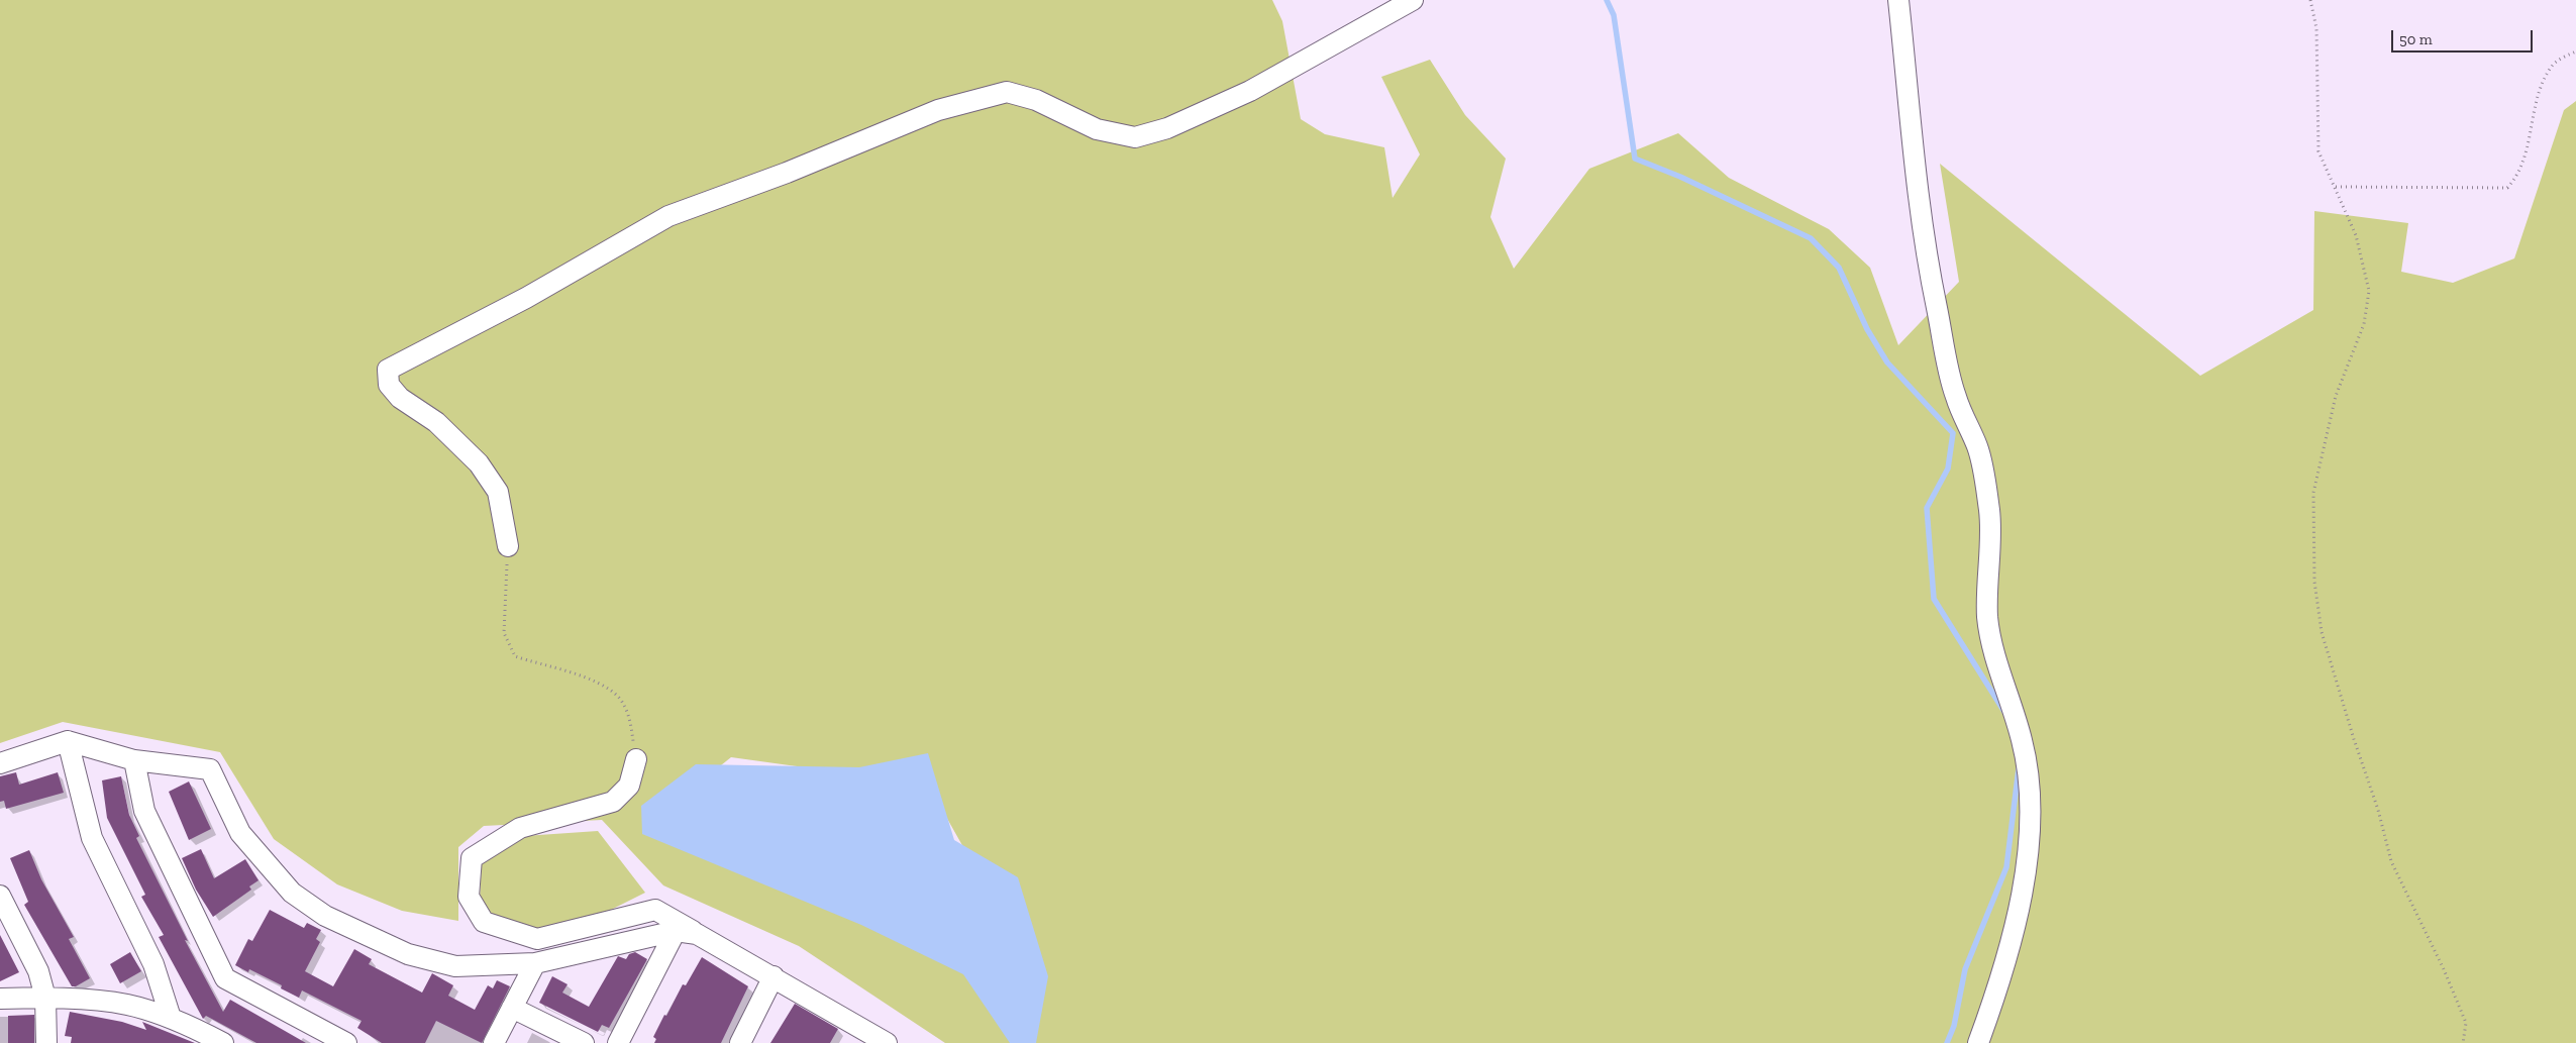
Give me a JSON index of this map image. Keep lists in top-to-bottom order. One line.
{"scale_bar":"50 m"}
